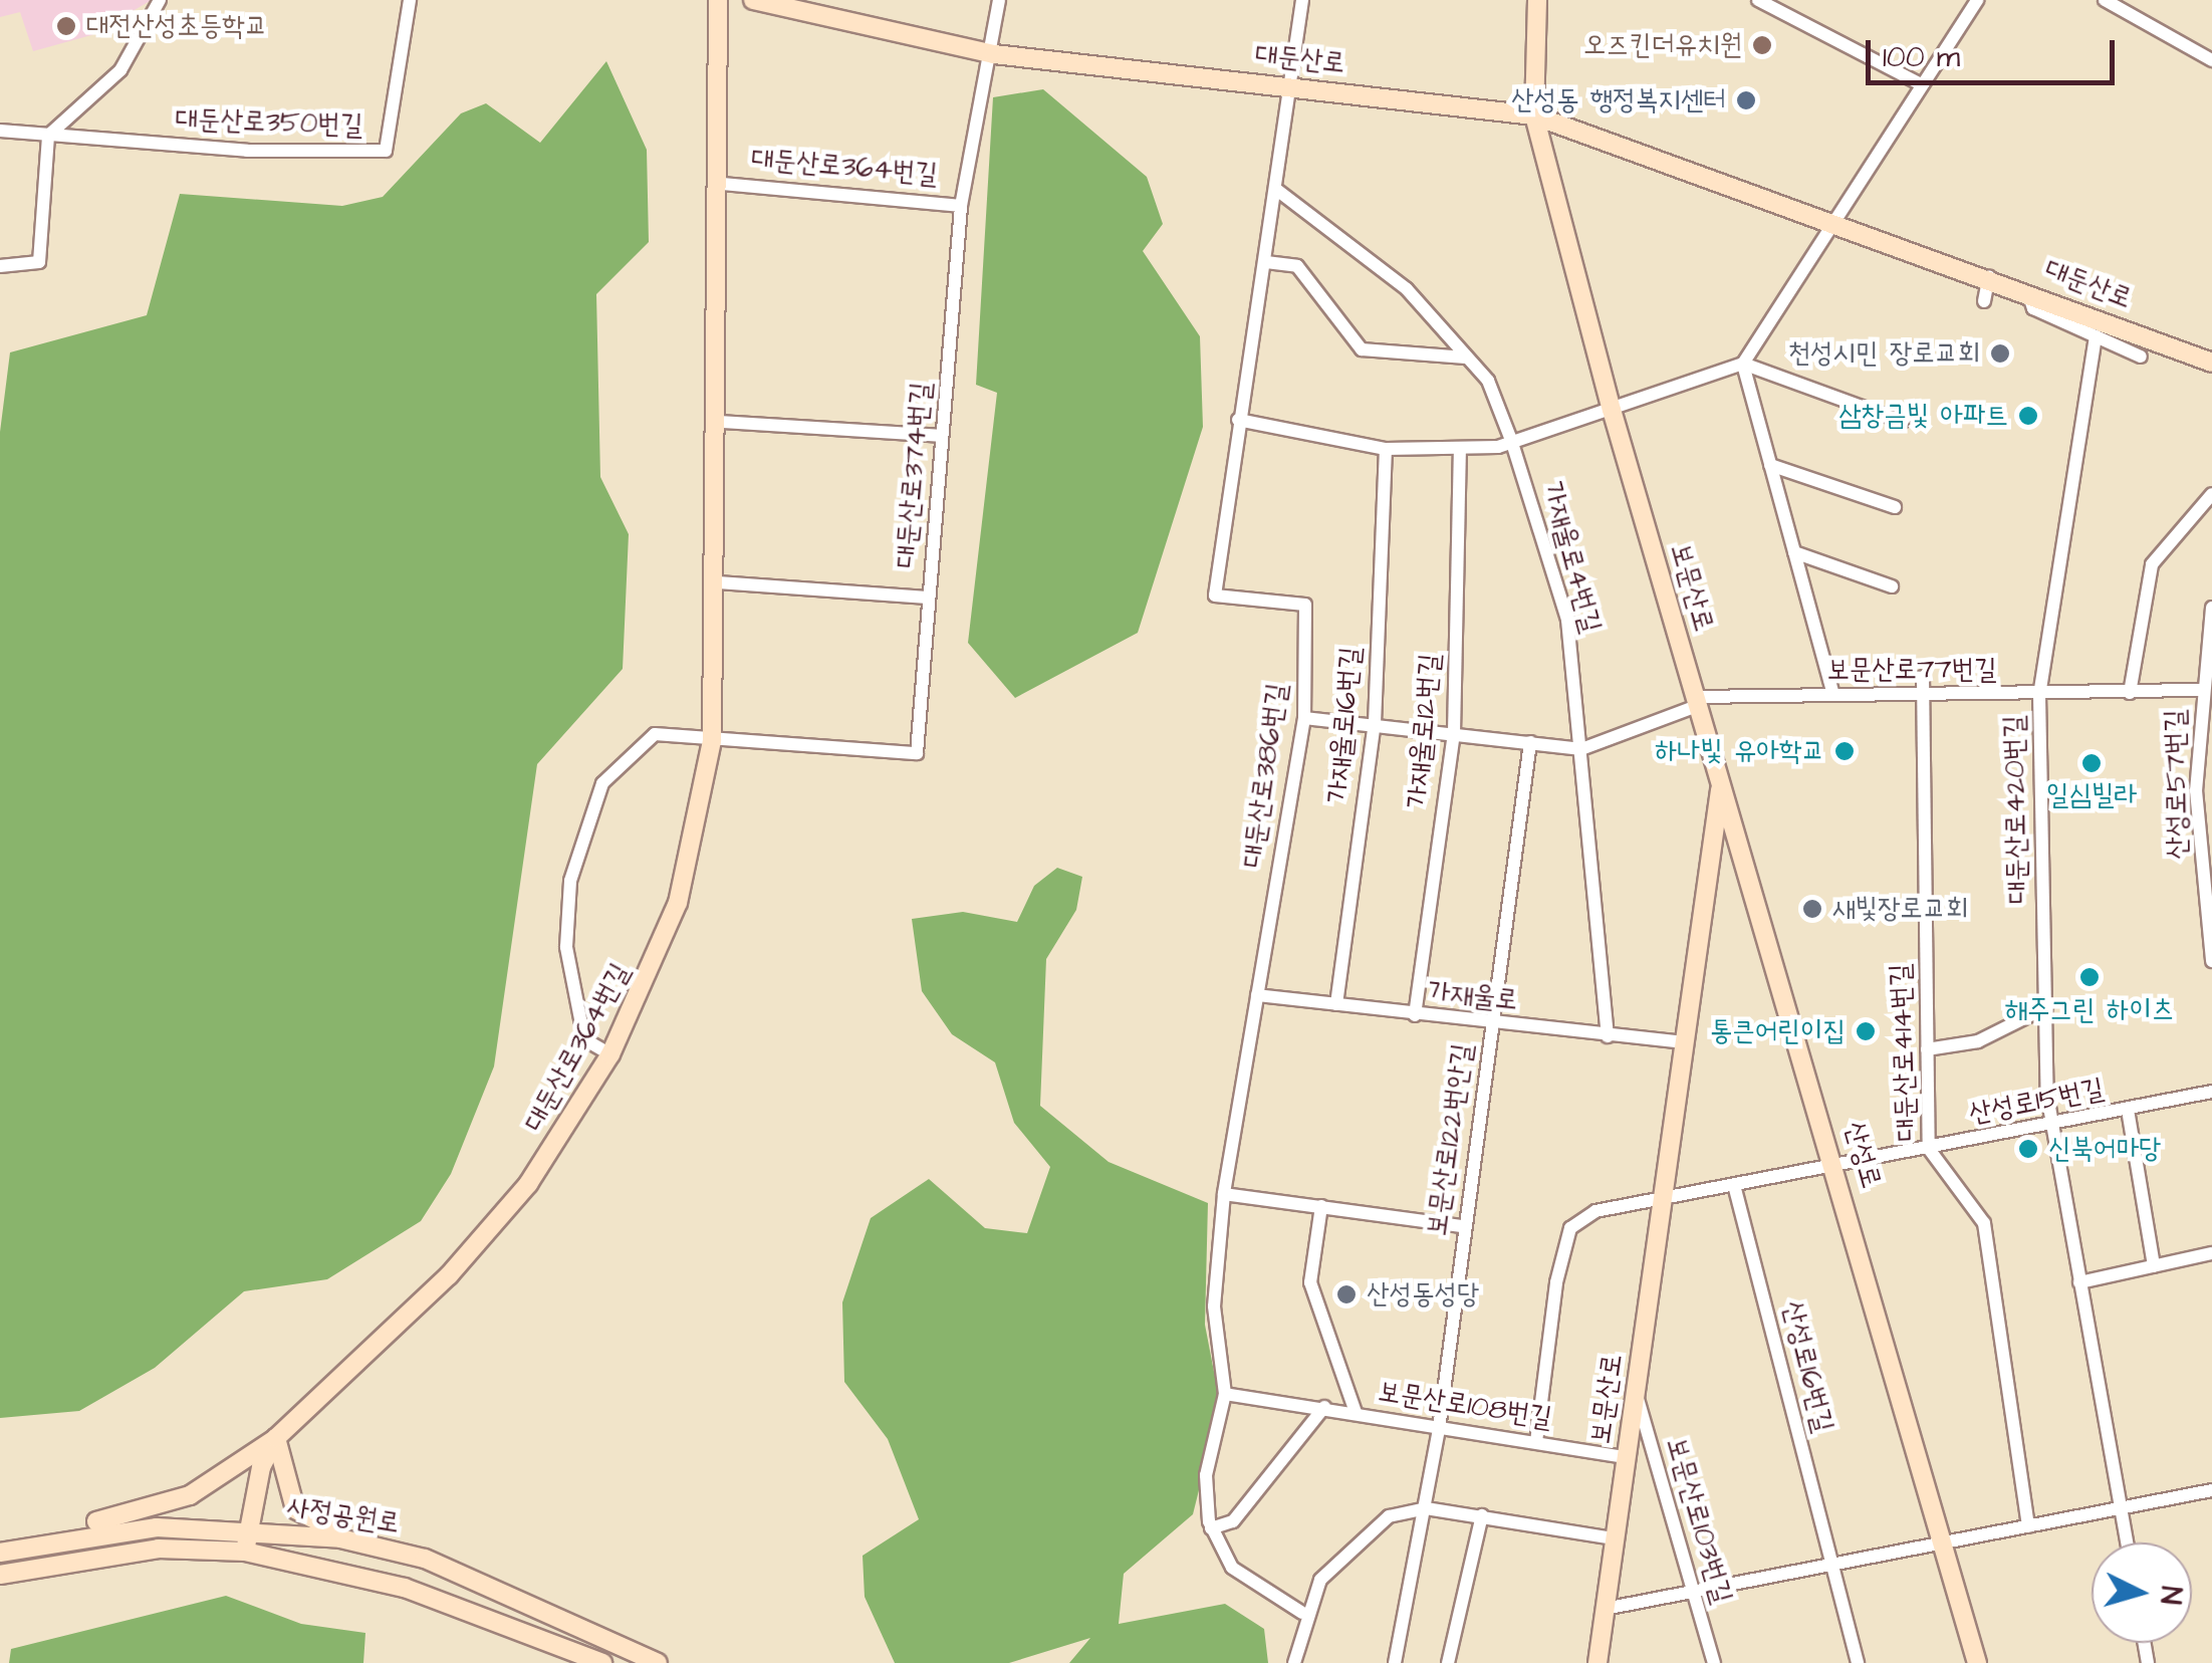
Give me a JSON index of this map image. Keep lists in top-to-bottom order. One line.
{"streets":{"main road":["대둔산로","대둔산로364번길","보문산로","산성로","사정공원로"],"street":["대둔산로350번길","대둔산로374번길","가재울로4번길","보문산로77번길","가재울로16번길","가재울로12번길","대둔산로386번길","산성로57번길","대둔산로420번길","가재울로","대둔산로414번길","산성로15번길","보문산로122번안길","산성로16번길","보문산로108번길","보문산로103번길"]},"crossings":[["대둔산로","대둔산로374번길"],["대둔산로","보문산로"],["대둔산로","대둔산로386번길"],["대둔산로364번길","대둔산로374번길"],["대둔산로364번길","사정공원로"],["가재울로4번길","대둔산로386번길"],["가재울로4번길","가재울로"],["보문산로","보문산로77번길"],["보문산로","가재울로"],["보문산로","산성로"],["보문산로","보문산로108번길"],["보문산로","보문산로103번길"],["보문산로77번길","산성로57번길"],["보문산로77번길","대둔산로420번길"],["보문산로77번길","대둔산로414번길"],["가재울로16번길","가재울로"],["가재울로12번길","가재울로"],["대둔산로386번길","가재울로"],["대둔산로386번길","보문산로108번길"],["대둔산로420번길","산성로15번길"],["가재울로","보문산로122번안길"],["대둔산로414번길","산성로15번길"],["산성로15번길","산성로"],["보문산로122번안길","보문산로108번길"]],"places":["대전산성초등학교","오즈킨더유치원","산성동 행정복지센터","천성시민 장로교회","삼창금빛 아파트","하나빛 유아학교","일심빌라","새빛장로교회","해주그린 하이츠","통큰어린이집","신북어마당","산성동성당"],"scale_bar":"100 m","north":"right"}
